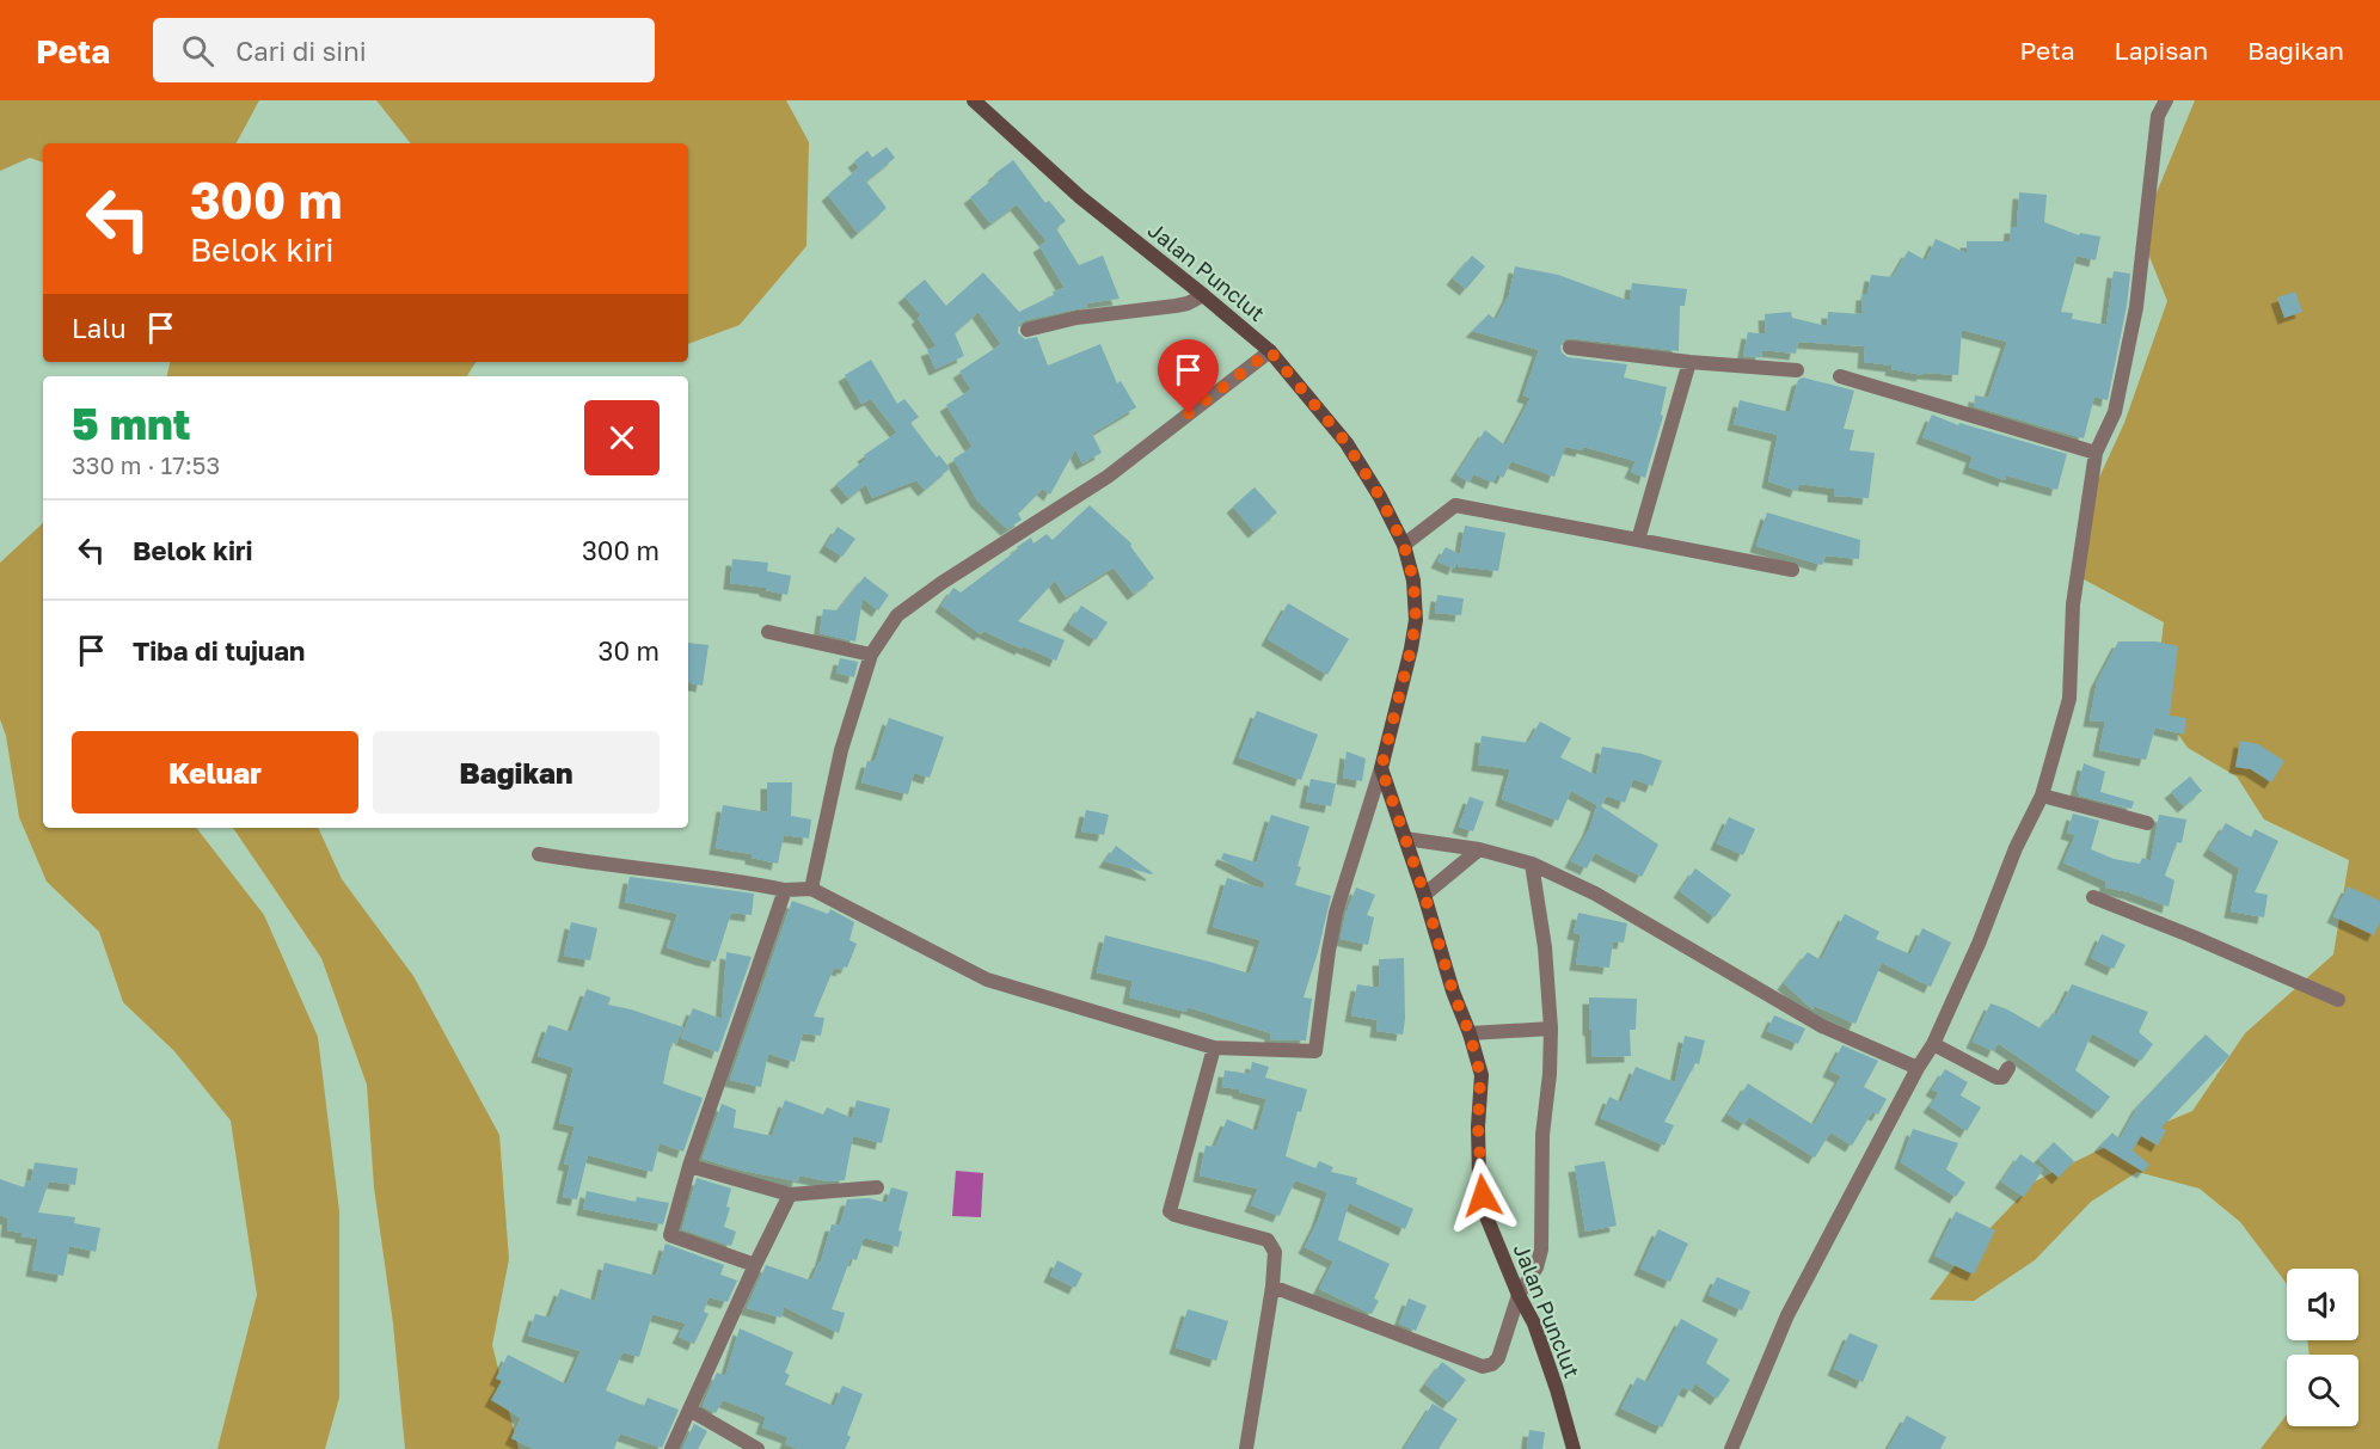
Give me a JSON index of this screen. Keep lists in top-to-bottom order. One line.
{"streets":{"main road":["Jalan Punclut"]},"page":{"header":"Peta","search":"Cari di sini","nav":["Peta","Lapisan","Bagikan"],"turn":["300 m","Belok kiri"],"then":"Lalu","heading":["5 mnt","330 m · 17:53"],"list":[{"name":"Belok kiri","value":"300 m"},{"name":"Tiba di tujuan","value":"30 m"}],"buttons":["Keluar","Bagikan"]}}
